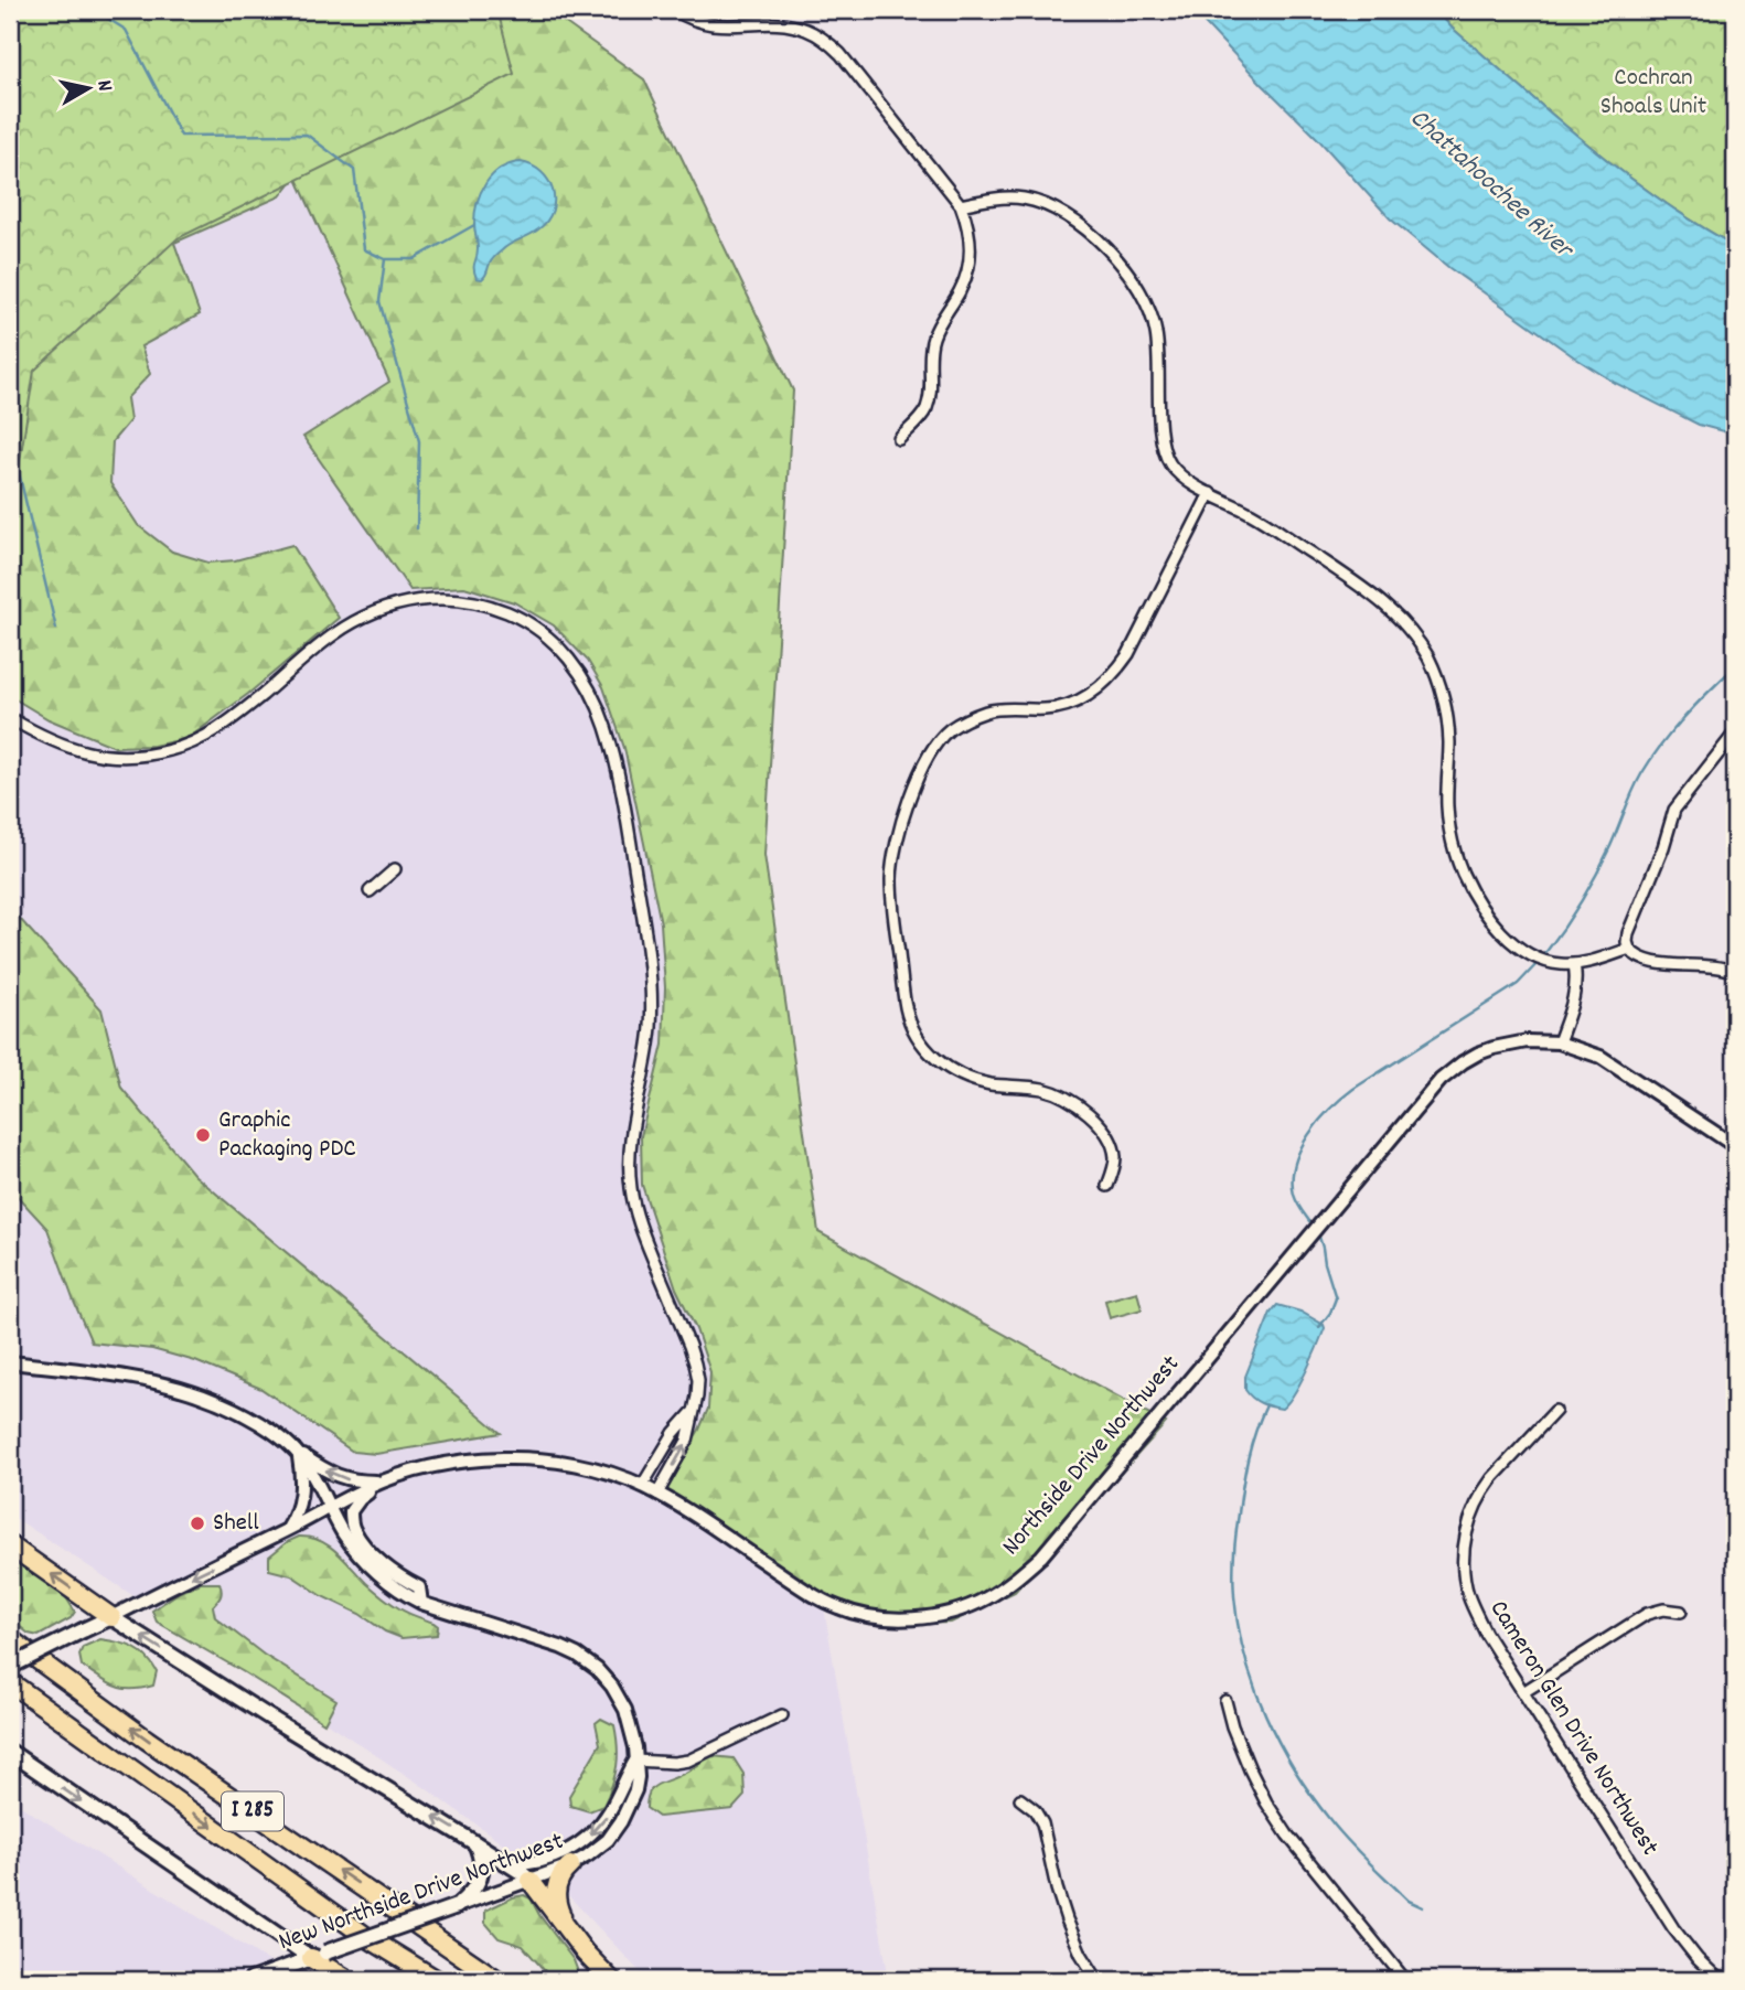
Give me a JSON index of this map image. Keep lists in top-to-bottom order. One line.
{"streets":{"highway":["I 285"],"main road":["Northside Drive Northwest","New Northside Drive Northwest"],"street":["Cameron Glen Drive Northwest"]},"crossings":[["Northside Drive Northwest","New Northside Drive Northwest"]],"water":["Chattahoochee River"],"parks":["Cochran Shoals Unit"],"places":["Graphic Packaging PDC","Shell"],"north":"right"}
